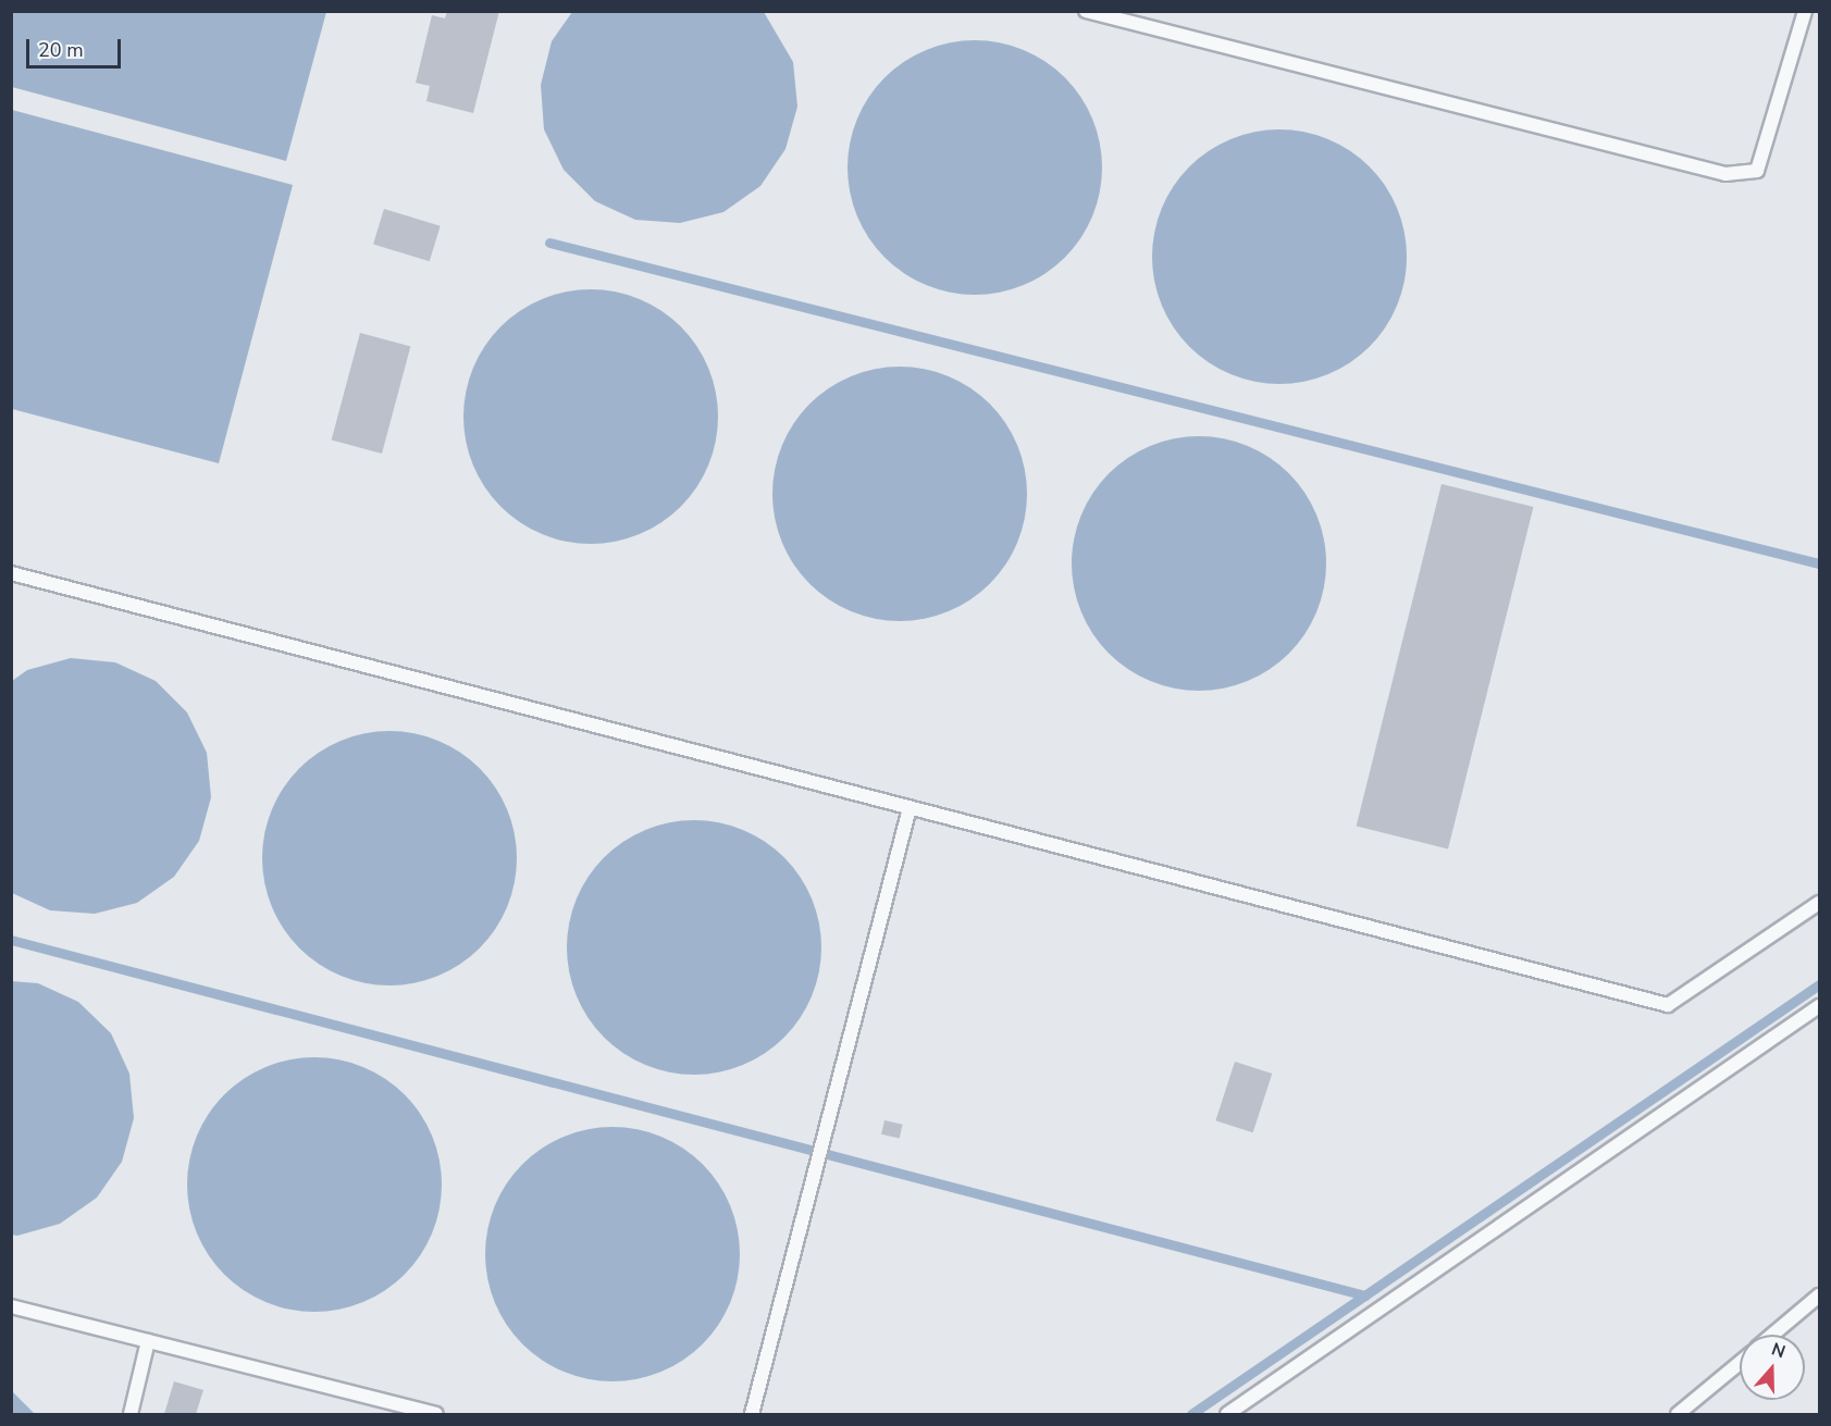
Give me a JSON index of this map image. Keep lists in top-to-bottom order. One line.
{"scale_bar":"20 m","north":"top"}
